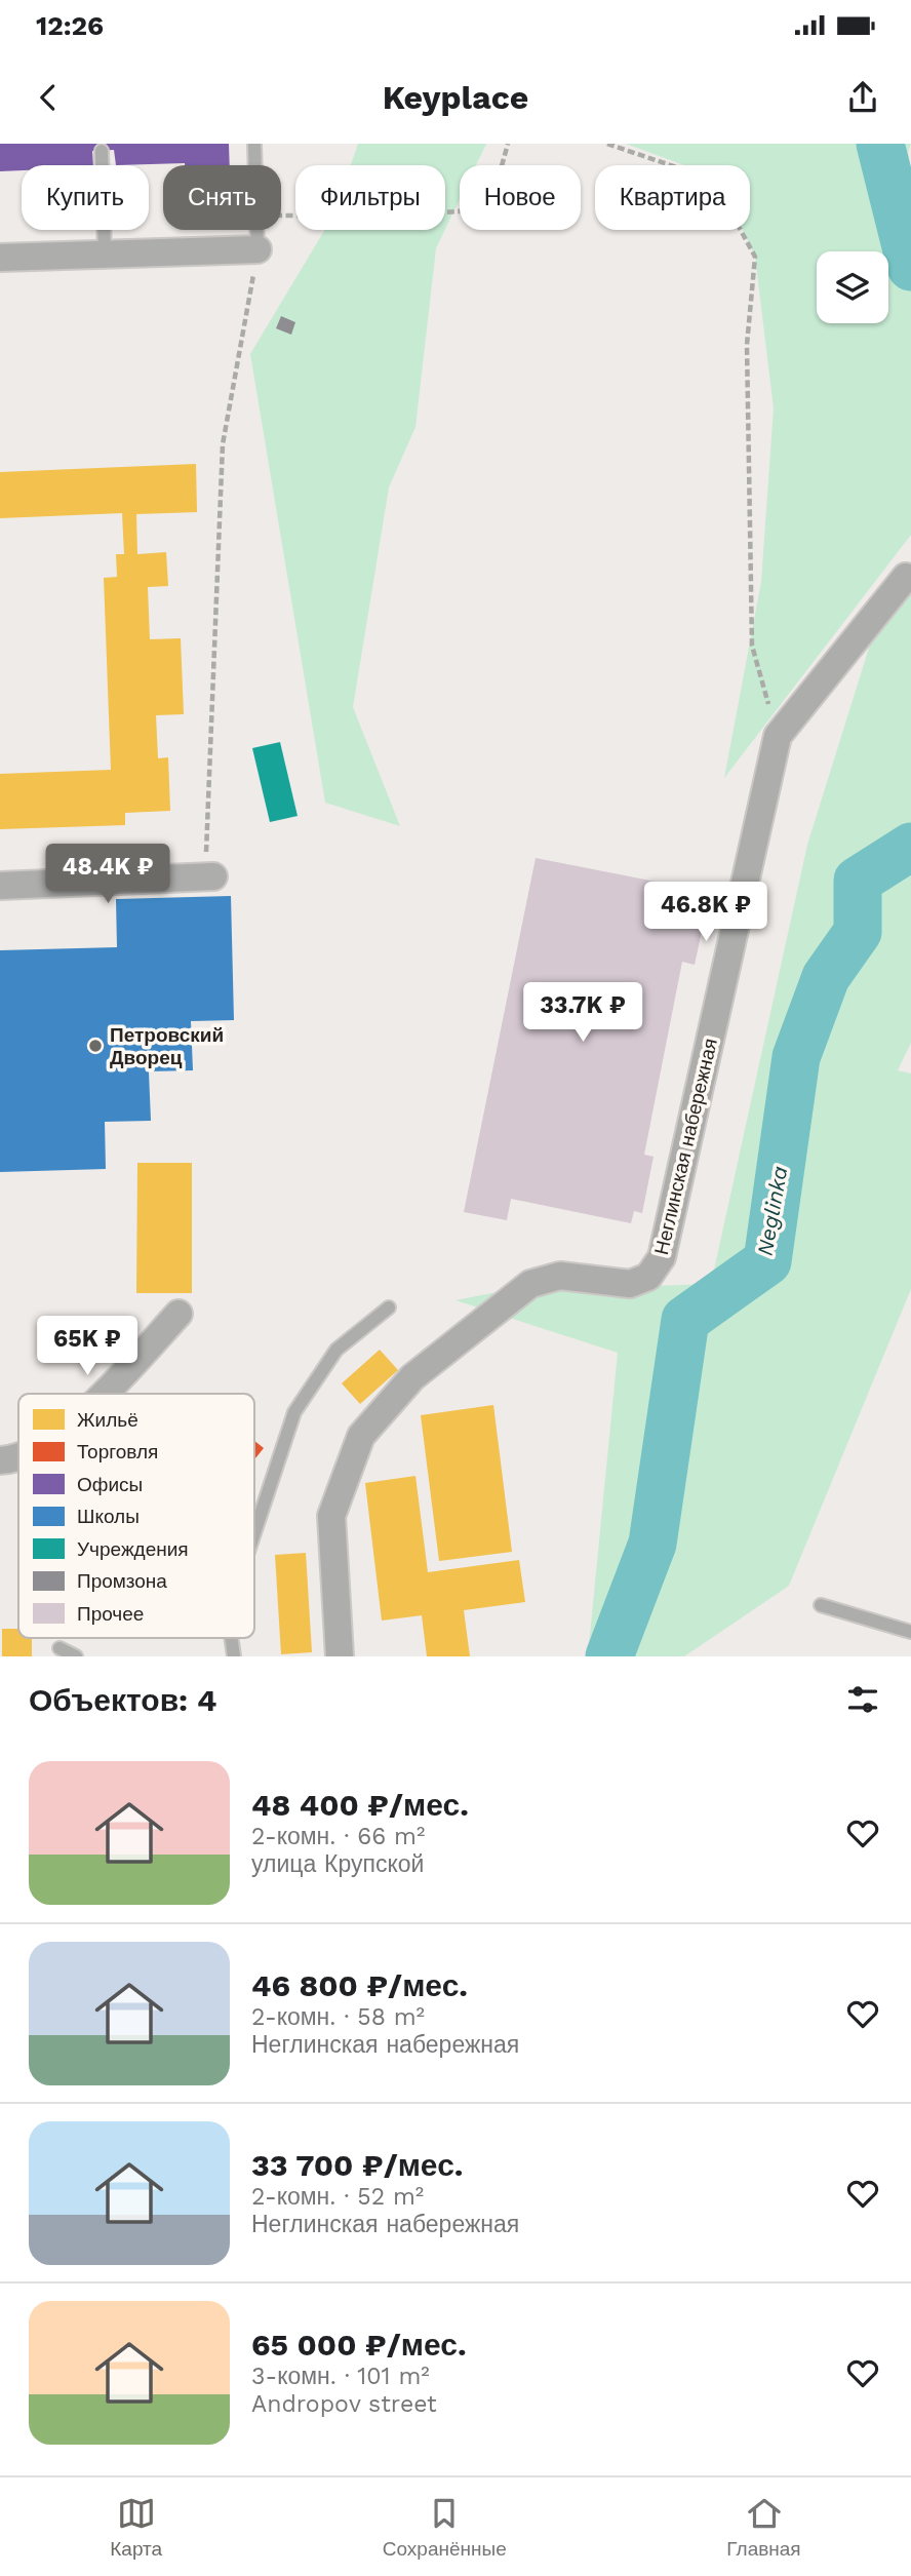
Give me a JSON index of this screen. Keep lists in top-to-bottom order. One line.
{"streets":{"street":["Неглинская набережная"]},"water":["Neglinka"],"places":["Петровский Дворец"],"legend":["Жильё","Торговля","Офисы","Школы","Учреждения","Промзона","Прочее"],"page":{"status":"12:26","header":"Keyplace","chip":["Купить","Снять","Фильтры","Новое","Квартира"],"price":["48.4K ₽","46.8K ₽","33.7K ₽","65K ₽"],"heading":"Объектов: 4","list":[{"name":"48 400 ₽/мес.","note":"2-комн. · 66 m² · улица Крупской"},{"name":"46 800 ₽/мес.","note":"2-комн. · 58 m² · Неглинская набережная"},{"name":"33 700 ₽/мес.","note":"2-комн. · 52 m² · Неглинская набережная"},{"name":"65 000 ₽/мес.","note":"3-комн. · 101 m² · Andropov street"}],"tabs":["Карта","Сохранённые","Главная"]}}
